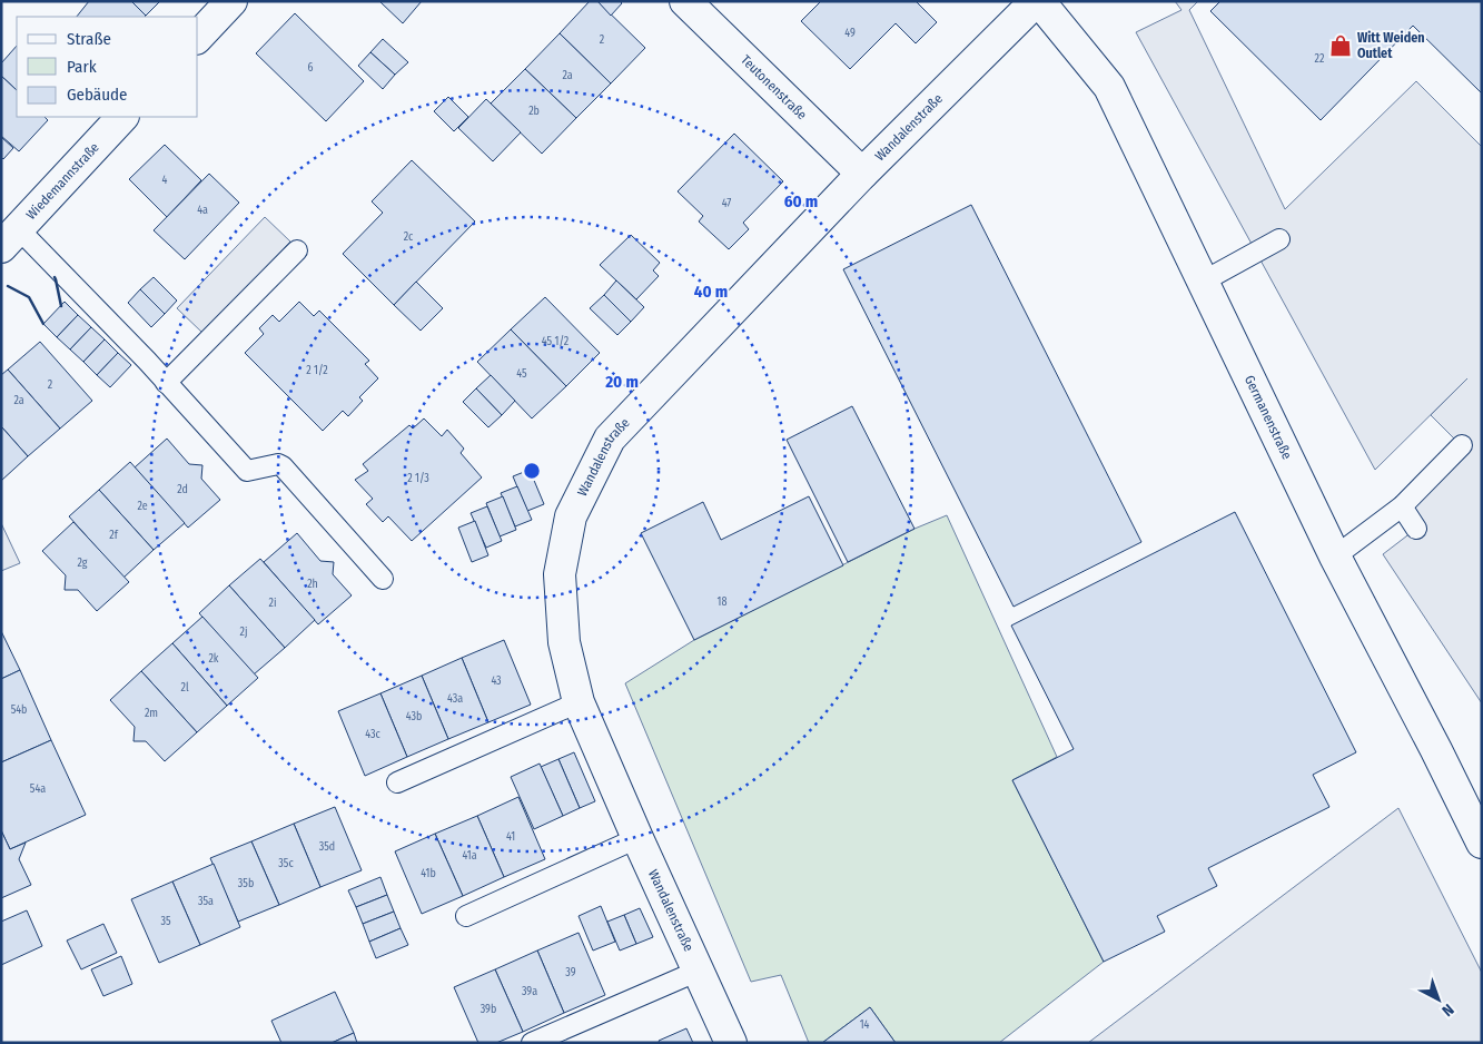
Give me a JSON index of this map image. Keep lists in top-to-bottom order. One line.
{"streets":{"street":["Teutonenstraße","Wandalenstraße","Wiedemannstraße","Germanenstraße"]},"crossings":[["Teutonenstraße","Wandalenstraße"],["Wandalenstraße","Germanenstraße"]],"places":{"shop":["Witt Weiden Outlet"]},"house_numbers":["49","2","22","6","2a","2b","4","47","4a","2c","45 1/2","2 1/2","45","2","2a","2 1/3","2d","2e","2f","2g","2h","18","2i","2j","2k","43","2l","43a","54b","2m","43b","43c","54a","41","35d","41a","35c","41b","35b","35a","35","39","39a","39b","14"],"legend":["Straße","Park","Gebäude"],"north":"bottom right","rings":["60 m","40 m","20 m"]}
